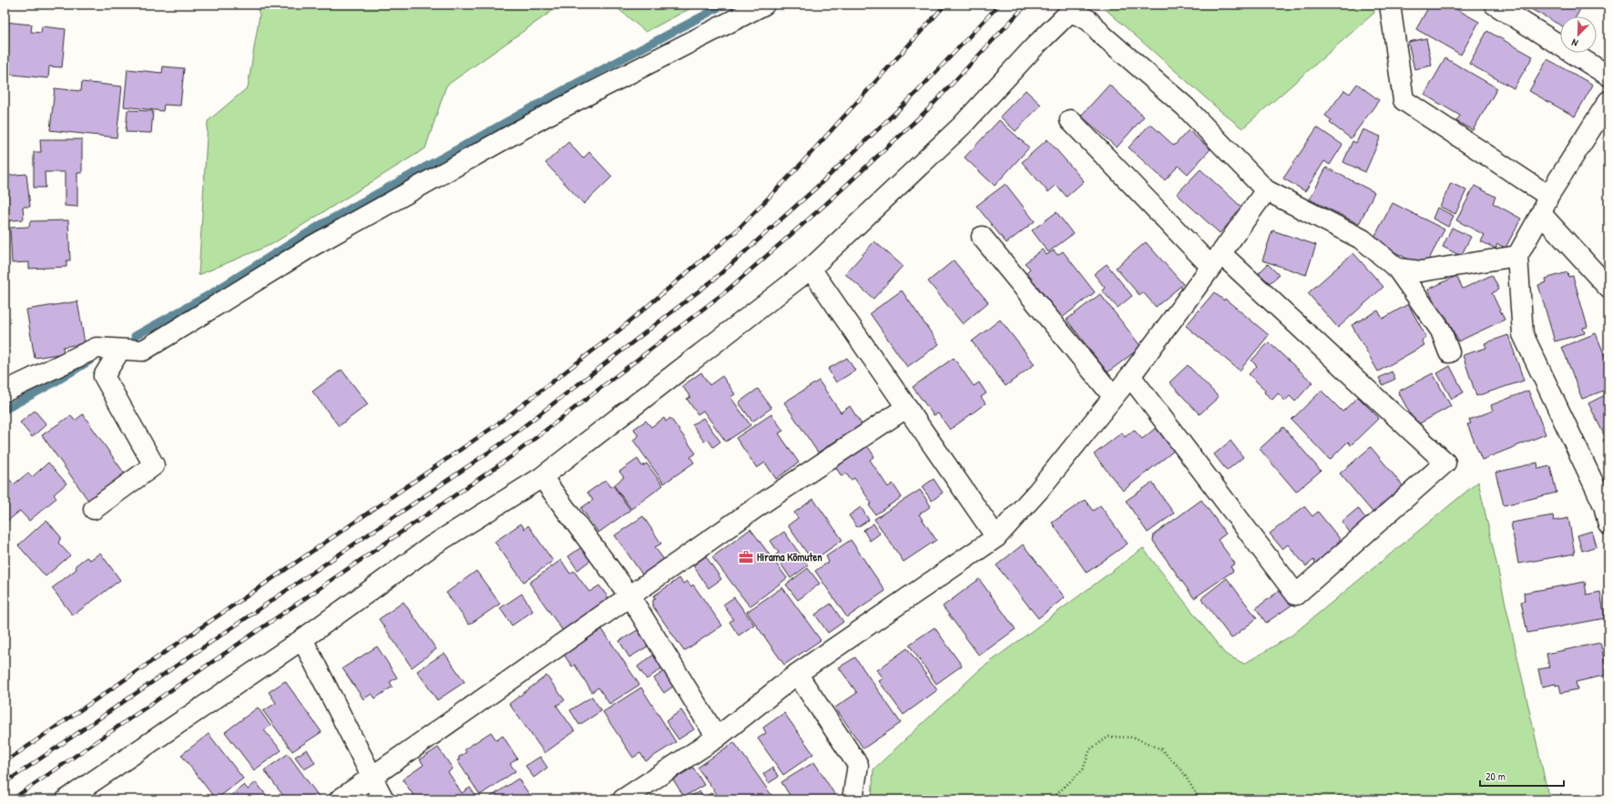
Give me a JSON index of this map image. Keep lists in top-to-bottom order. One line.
{"places":{"office":["Hirama Kōmuten"]},"scale_bar":"20 m","north":"bottom left"}
